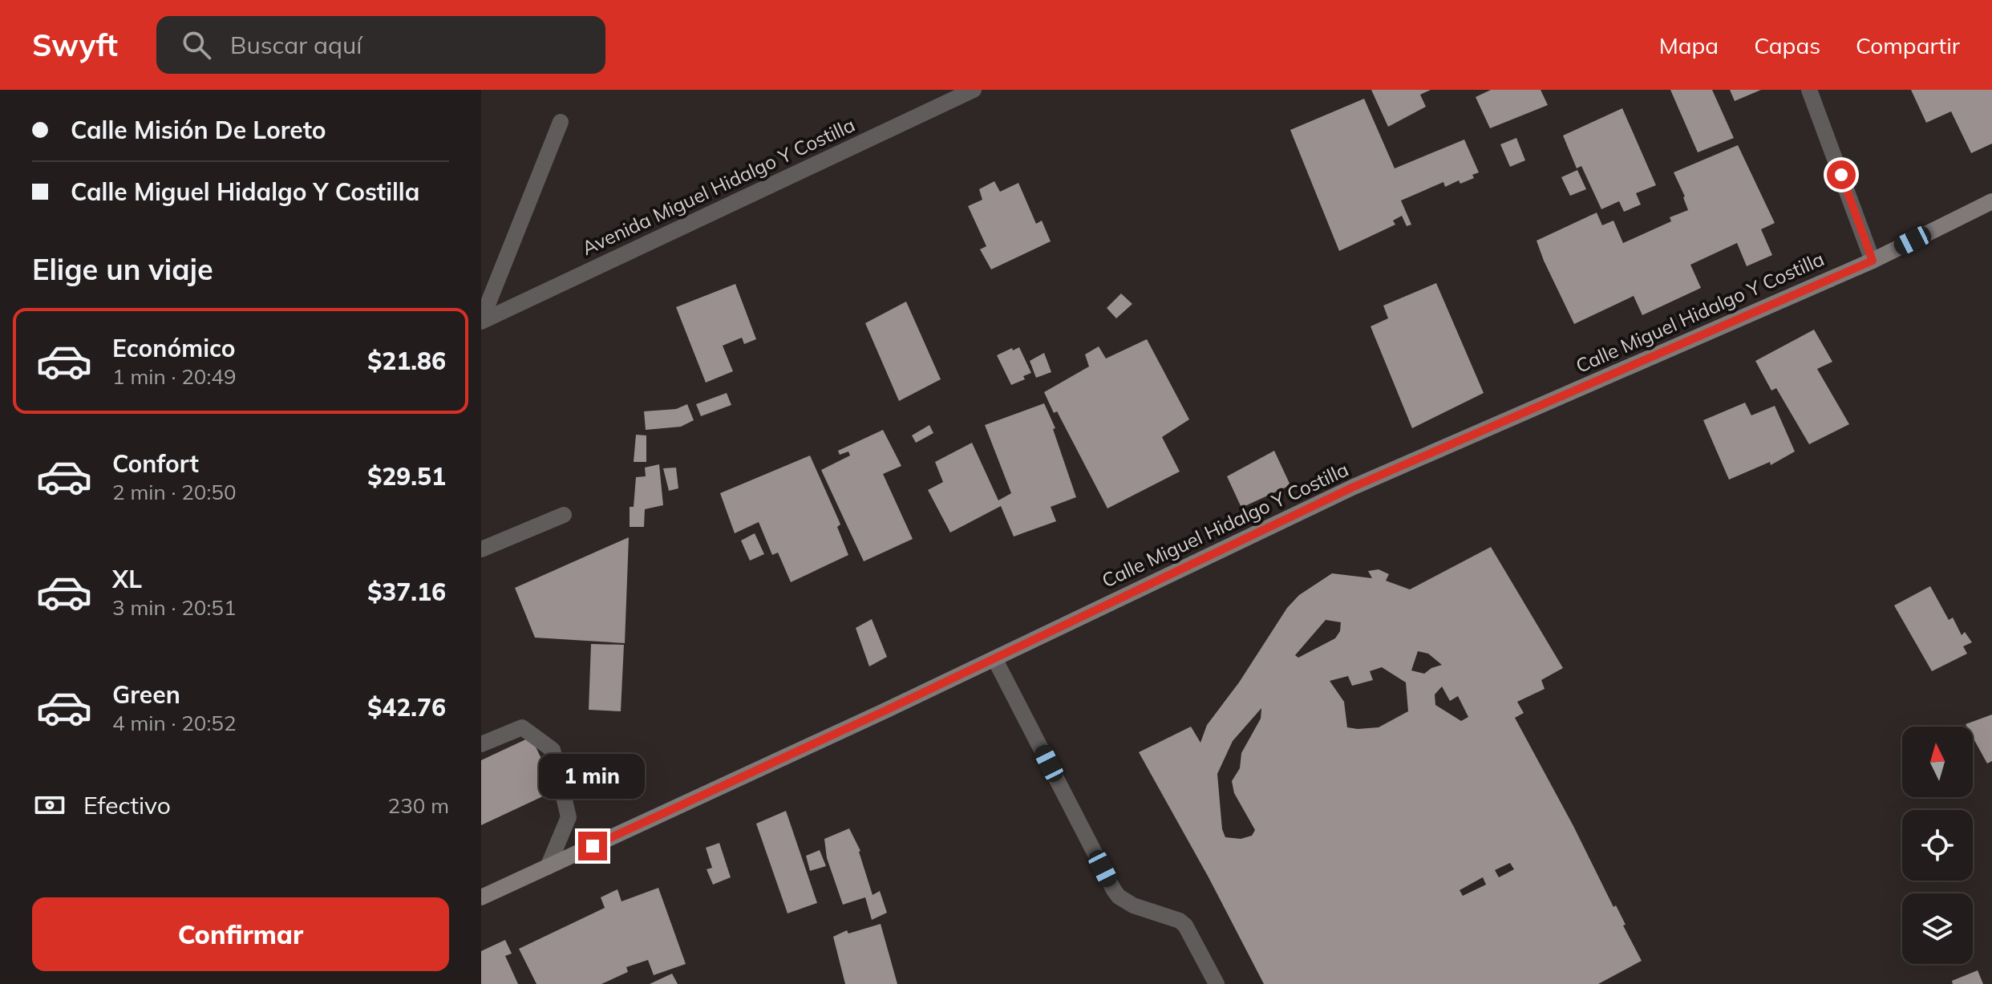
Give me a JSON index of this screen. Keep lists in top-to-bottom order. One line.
{"streets":{"street":["Avenida Miguel Hidalgo Y Costilla","Calle Miguel Hidalgo Y Costilla"]},"north":"top","page":{"header":"Swyft","search":"Buscar aquí","nav":["Mapa","Capas","Compartir"],"banner":["Calle Misión De Loreto","Calle Miguel Hidalgo Y Costilla"],"heading":"Elige un viaje","list":[{"name":"Económico","note":"1 min · 20:49","value":"$21.86"},{"name":"Confort","note":"2 min · 20:50","value":"$29.51"},{"name":"XL","note":"3 min · 20:51","value":"$37.16"},{"name":"Green","note":"4 min · 20:52","value":"$42.76"}],"bubble":"1 min","pay":["Efectivo","230 m"],"buttons":"Confirmar"}}
